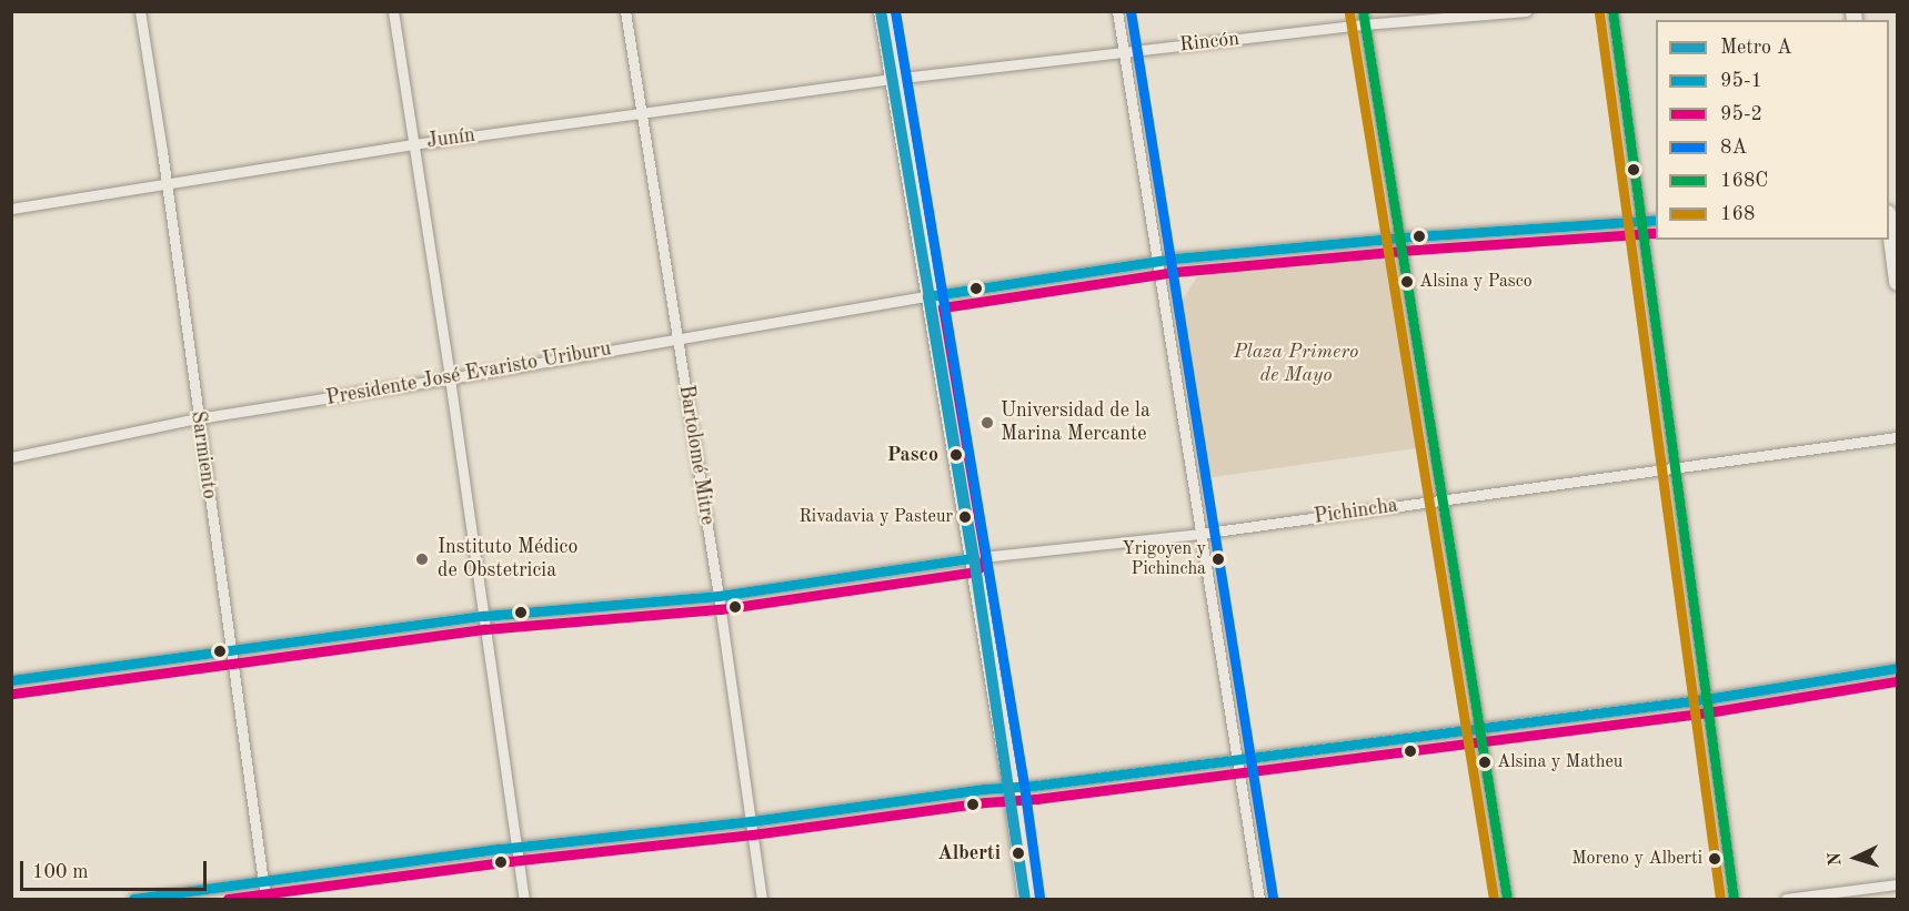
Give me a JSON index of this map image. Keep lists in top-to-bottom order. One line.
{"streets":{"street":["Rincón","Junín","Presidente José Evaristo Uriburu","Sarmiento","Bartolomé Mitre","Pichincha"]},"crossings":[["Rincón","Junín"],["Junín","Sarmiento"],["Junín","Bartolomé Mitre"],["Presidente José Evaristo Uriburu","Sarmiento"],["Presidente José Evaristo Uriburu","Bartolomé Mitre"],["Sarmiento","Pichincha"],["Bartolomé Mitre","Pichincha"]],"parks":["Plaza Primero de Mayo"],"places":["Alsina y Pasco","Universidad de la Marina Mercante","Pasco","Rivadavia y Pasteur","Instituto Médico de Obstetricia","Yrigoyen y Pichincha","Alsina y Matheu","Alberti","Moreno y Alberti"],"lines":["metro line A","transit line 8A","transit line 168C","transit line 168","transit line 95-1","transit line 95-2"],"legend":["Metro A","95-1","95-2","8A","168C","168"],"scale_bar":"100 m","north":"left"}
